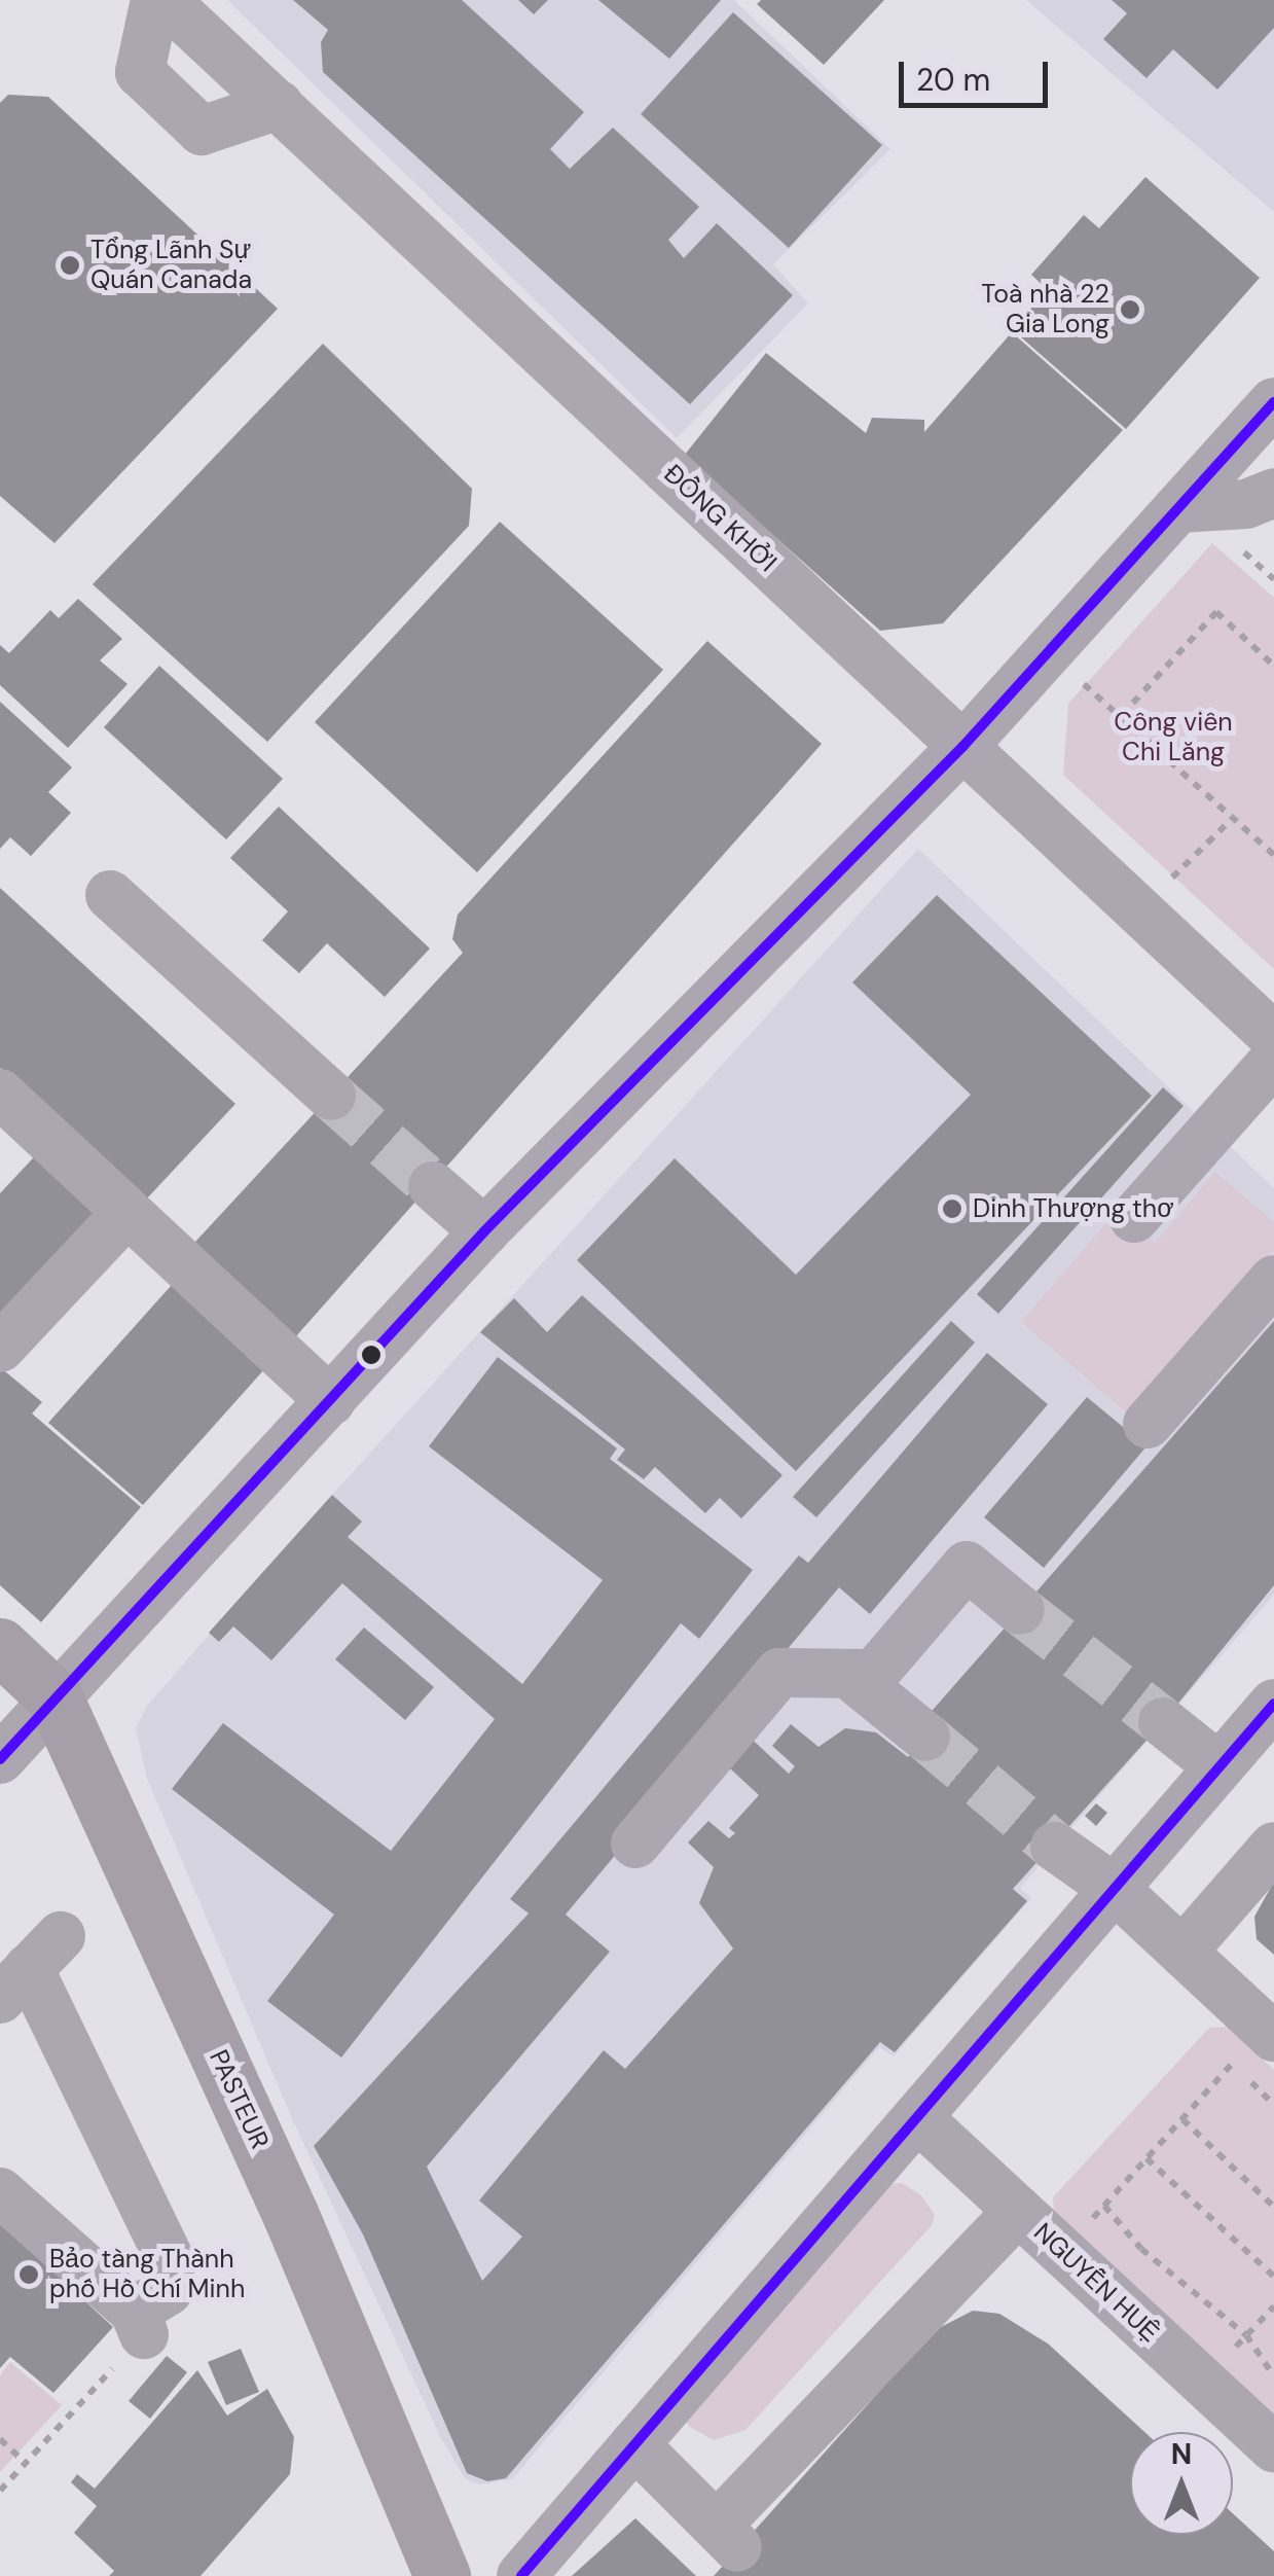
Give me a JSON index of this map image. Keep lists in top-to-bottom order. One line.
{"streets":{"main road":["PASTEUR"],"street":["ÐỒNG KHỞI","NGUYỄN HUỆ"]},"parks":["Công viên Chi Lăng"],"places":["Tổng Lãnh Sự Quán Canada","Toà nhà 22 Gia Long","Dinh Thượng thơ","Bảo tàng Thành phố Hồ Chí Minh"],"scale_bar":"20 m","north":"top"}
